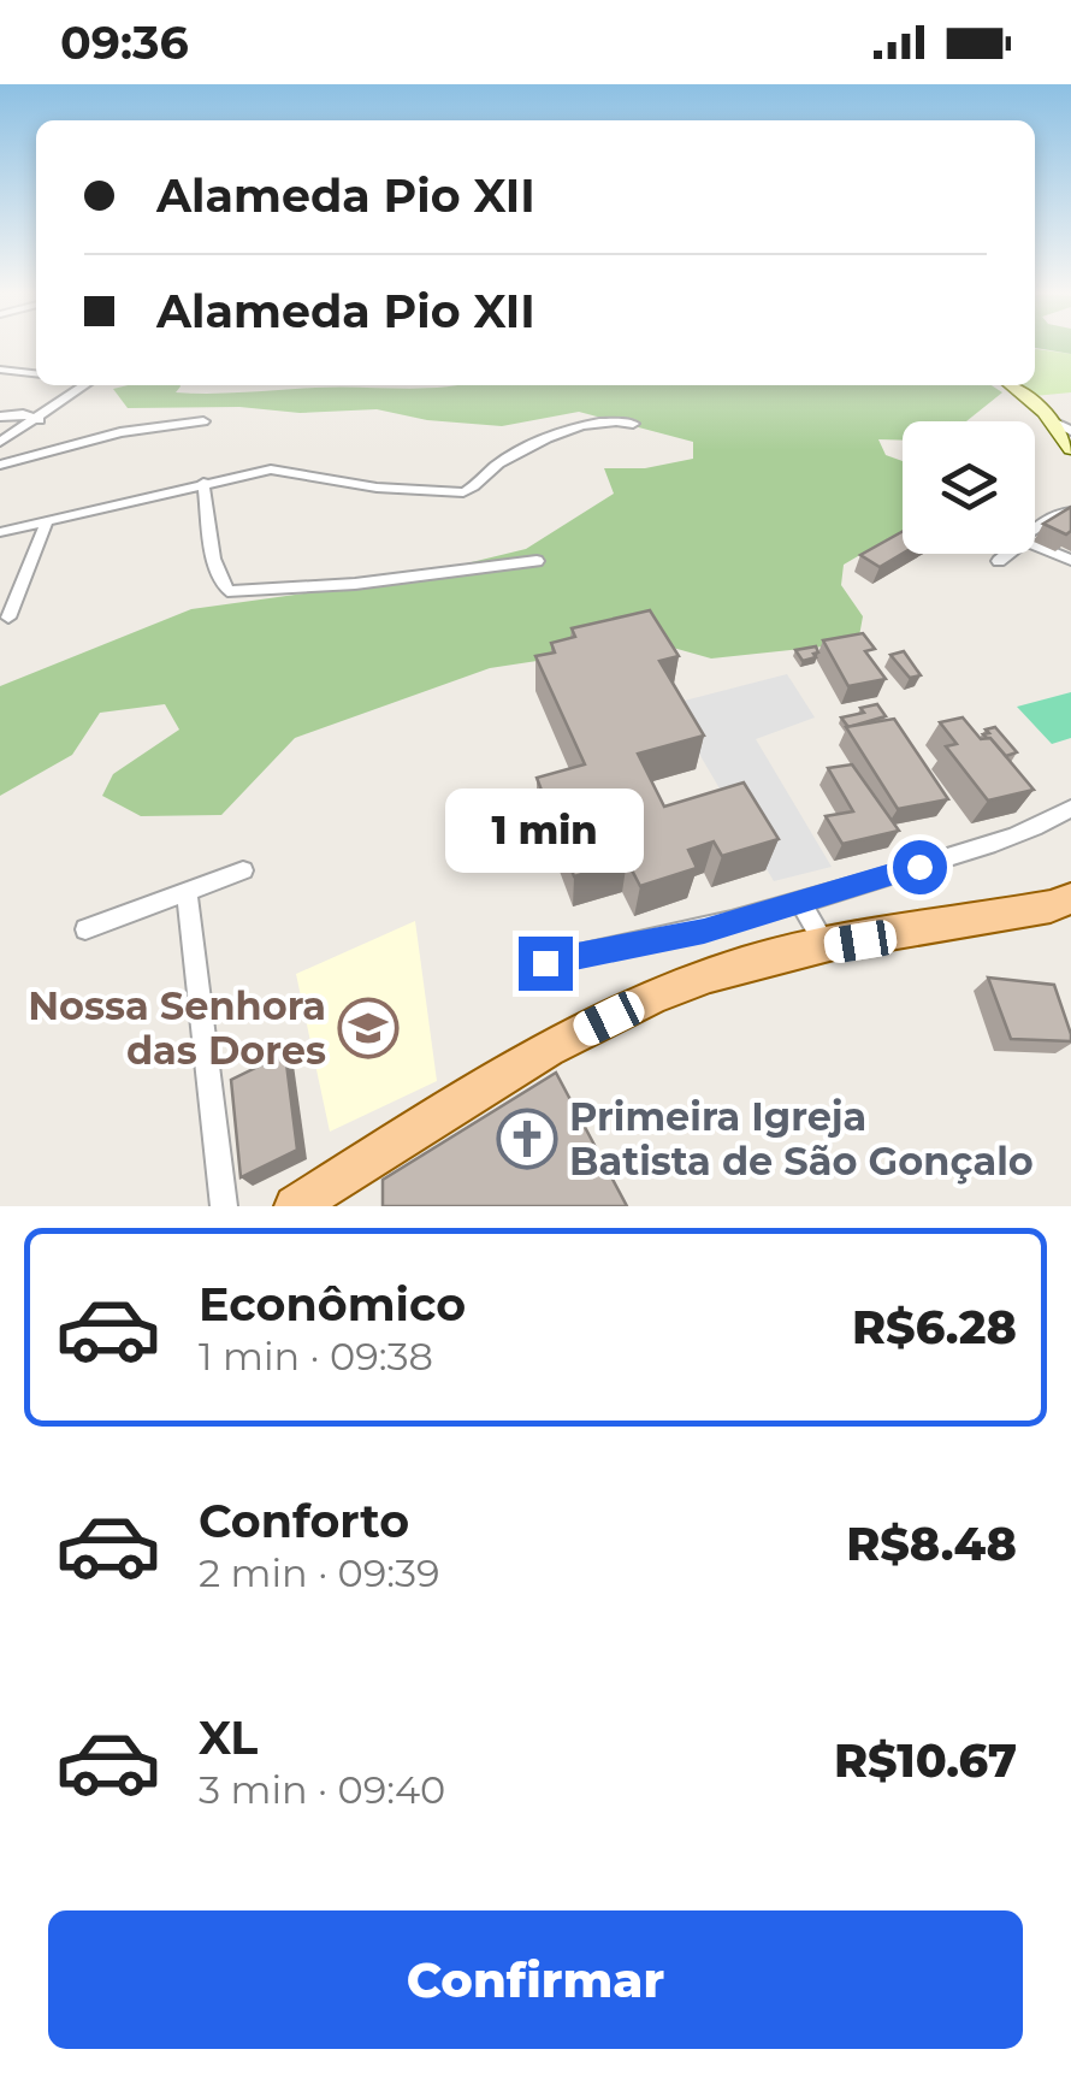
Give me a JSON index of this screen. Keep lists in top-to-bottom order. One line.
{"places":{"school or university":["Nossa Senhora das Dores"],"church":["Primeira Igreja Batista de São Gonçalo"]},"page":{"status":"09:36","banner":["Alameda Pio XII","Alameda Pio XII"],"bubble":"1 min","list":[{"name":"Econômico","note":"1 min · 09:38","value":"R$6.28"},{"name":"Conforto","note":"2 min · 09:39","value":"R$8.48"},{"name":"XL","note":"3 min · 09:40","value":"R$10.67"}],"buttons":"Confirmar"}}
